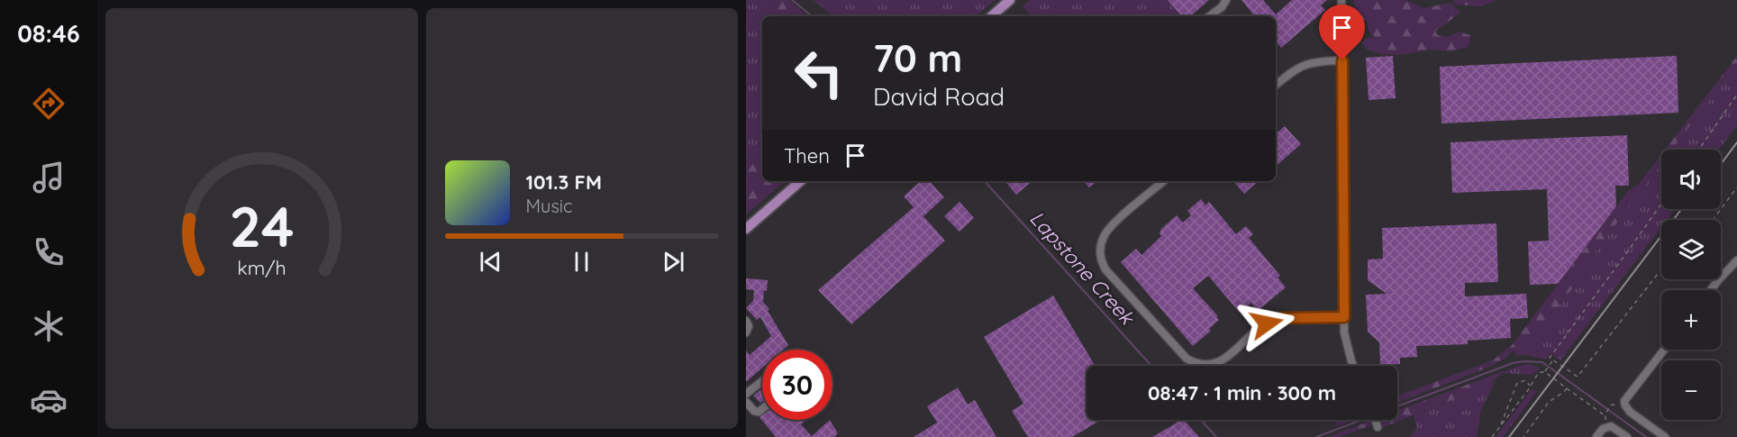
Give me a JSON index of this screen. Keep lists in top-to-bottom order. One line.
{"water":["Lapstone Creek"],"page":{"tabs":"08:46","turn":["70 m","David Road"],"then":"Then","map_buttons":["+","−"],"song":["101.3 FM","Music"],"limit":"30","trip":"08:47 · 1 min · 300 m","gauge":["24","km/h"]}}
